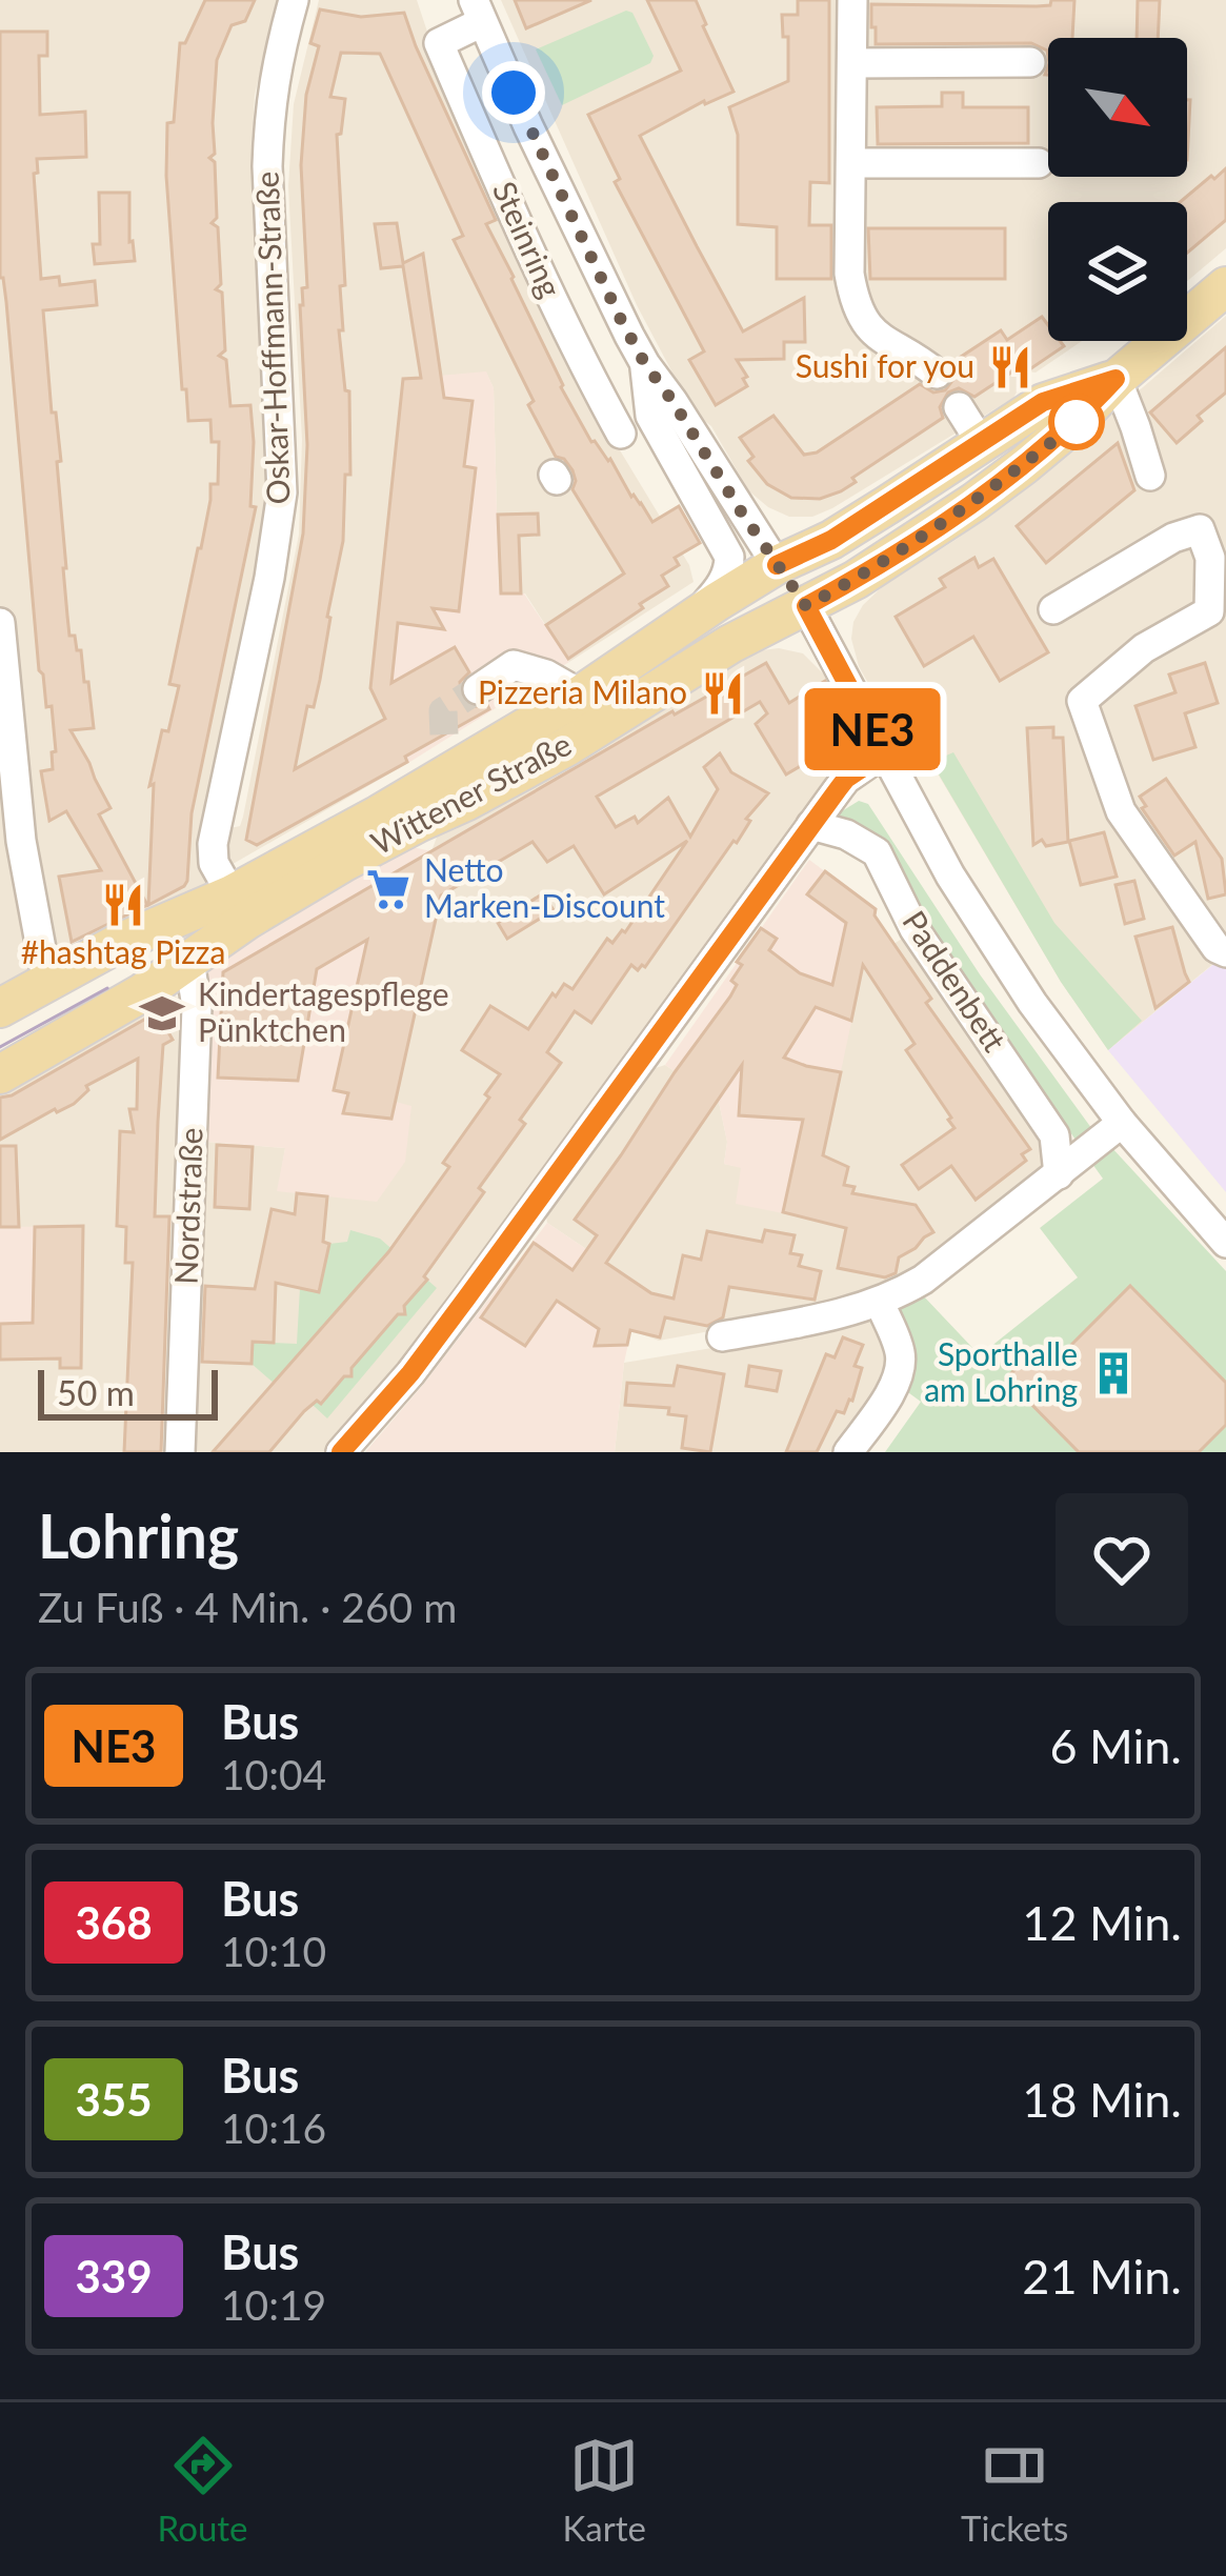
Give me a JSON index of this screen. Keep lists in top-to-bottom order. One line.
{"streets":{"main road":["Wittener Straße"],"street":["Steinring","Oskar-Hoffmann-Straße","Paddenbett","Nordstraße"]},"crossings":[["Steinring","Wittener Straße"],["Oskar-Hoffmann-Straße","Wittener Straße"],["Wittener Straße","Nordstraße"]],"places":{"restaurant":["Sushi for you","Pizzeria Milano","#hashtag Pizza"],"supermarket":["Netto Marken-Discount"],"school or university":["Kindertagespflege Pünktchen"],"building":["Sporthalle am Lohring"]},"lines":["bus line NE3"],"scale_bar":"50 m","north":"bottom right","page":{"on_map":"NE3","scale":"50 m","heading":["Lohring","Zu Fuß · 4 Min. · 260 m"],"list":[{"mark":"NE3","name":"Bus","note":"10:04","value":"6 Min."},{"mark":"368","name":"Bus","note":"10:10","value":"12 Min."},{"mark":"355","name":"Bus","note":"10:16","value":"18 Min."},{"mark":"339","name":"Bus","note":"10:19","value":"21 Min."}],"tabs":["Route","Karte","Tickets"]}}
